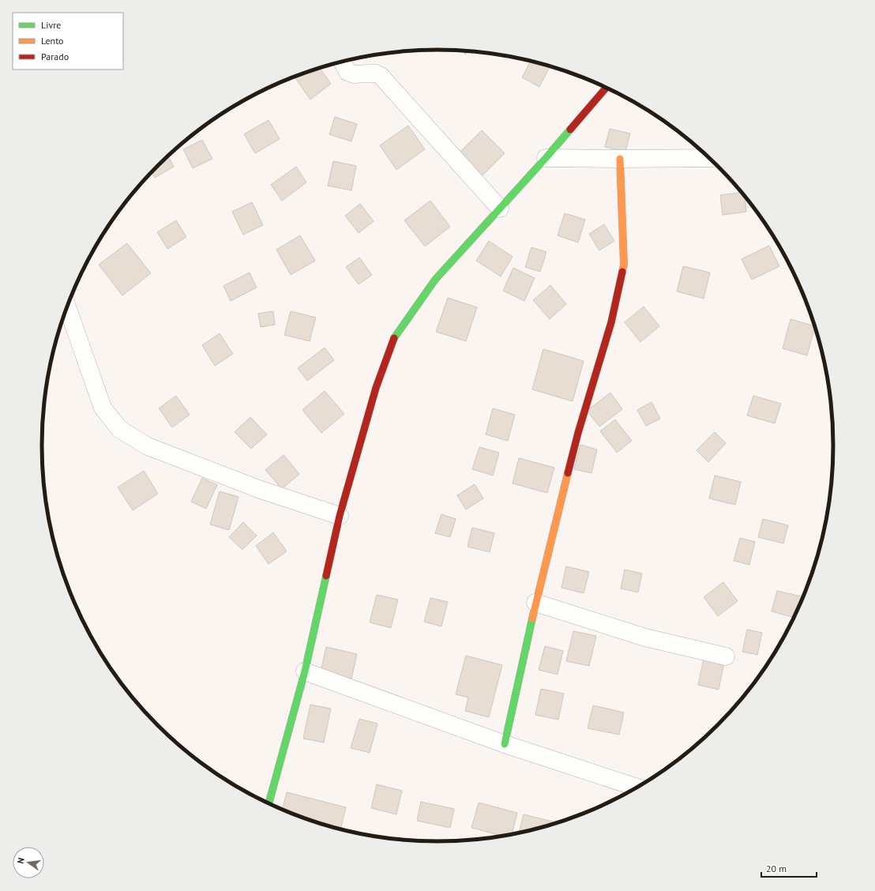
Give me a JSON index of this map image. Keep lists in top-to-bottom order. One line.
{"legend":["Livre","Lento","Parado"],"scale_bar":"20 m","north":"left"}
